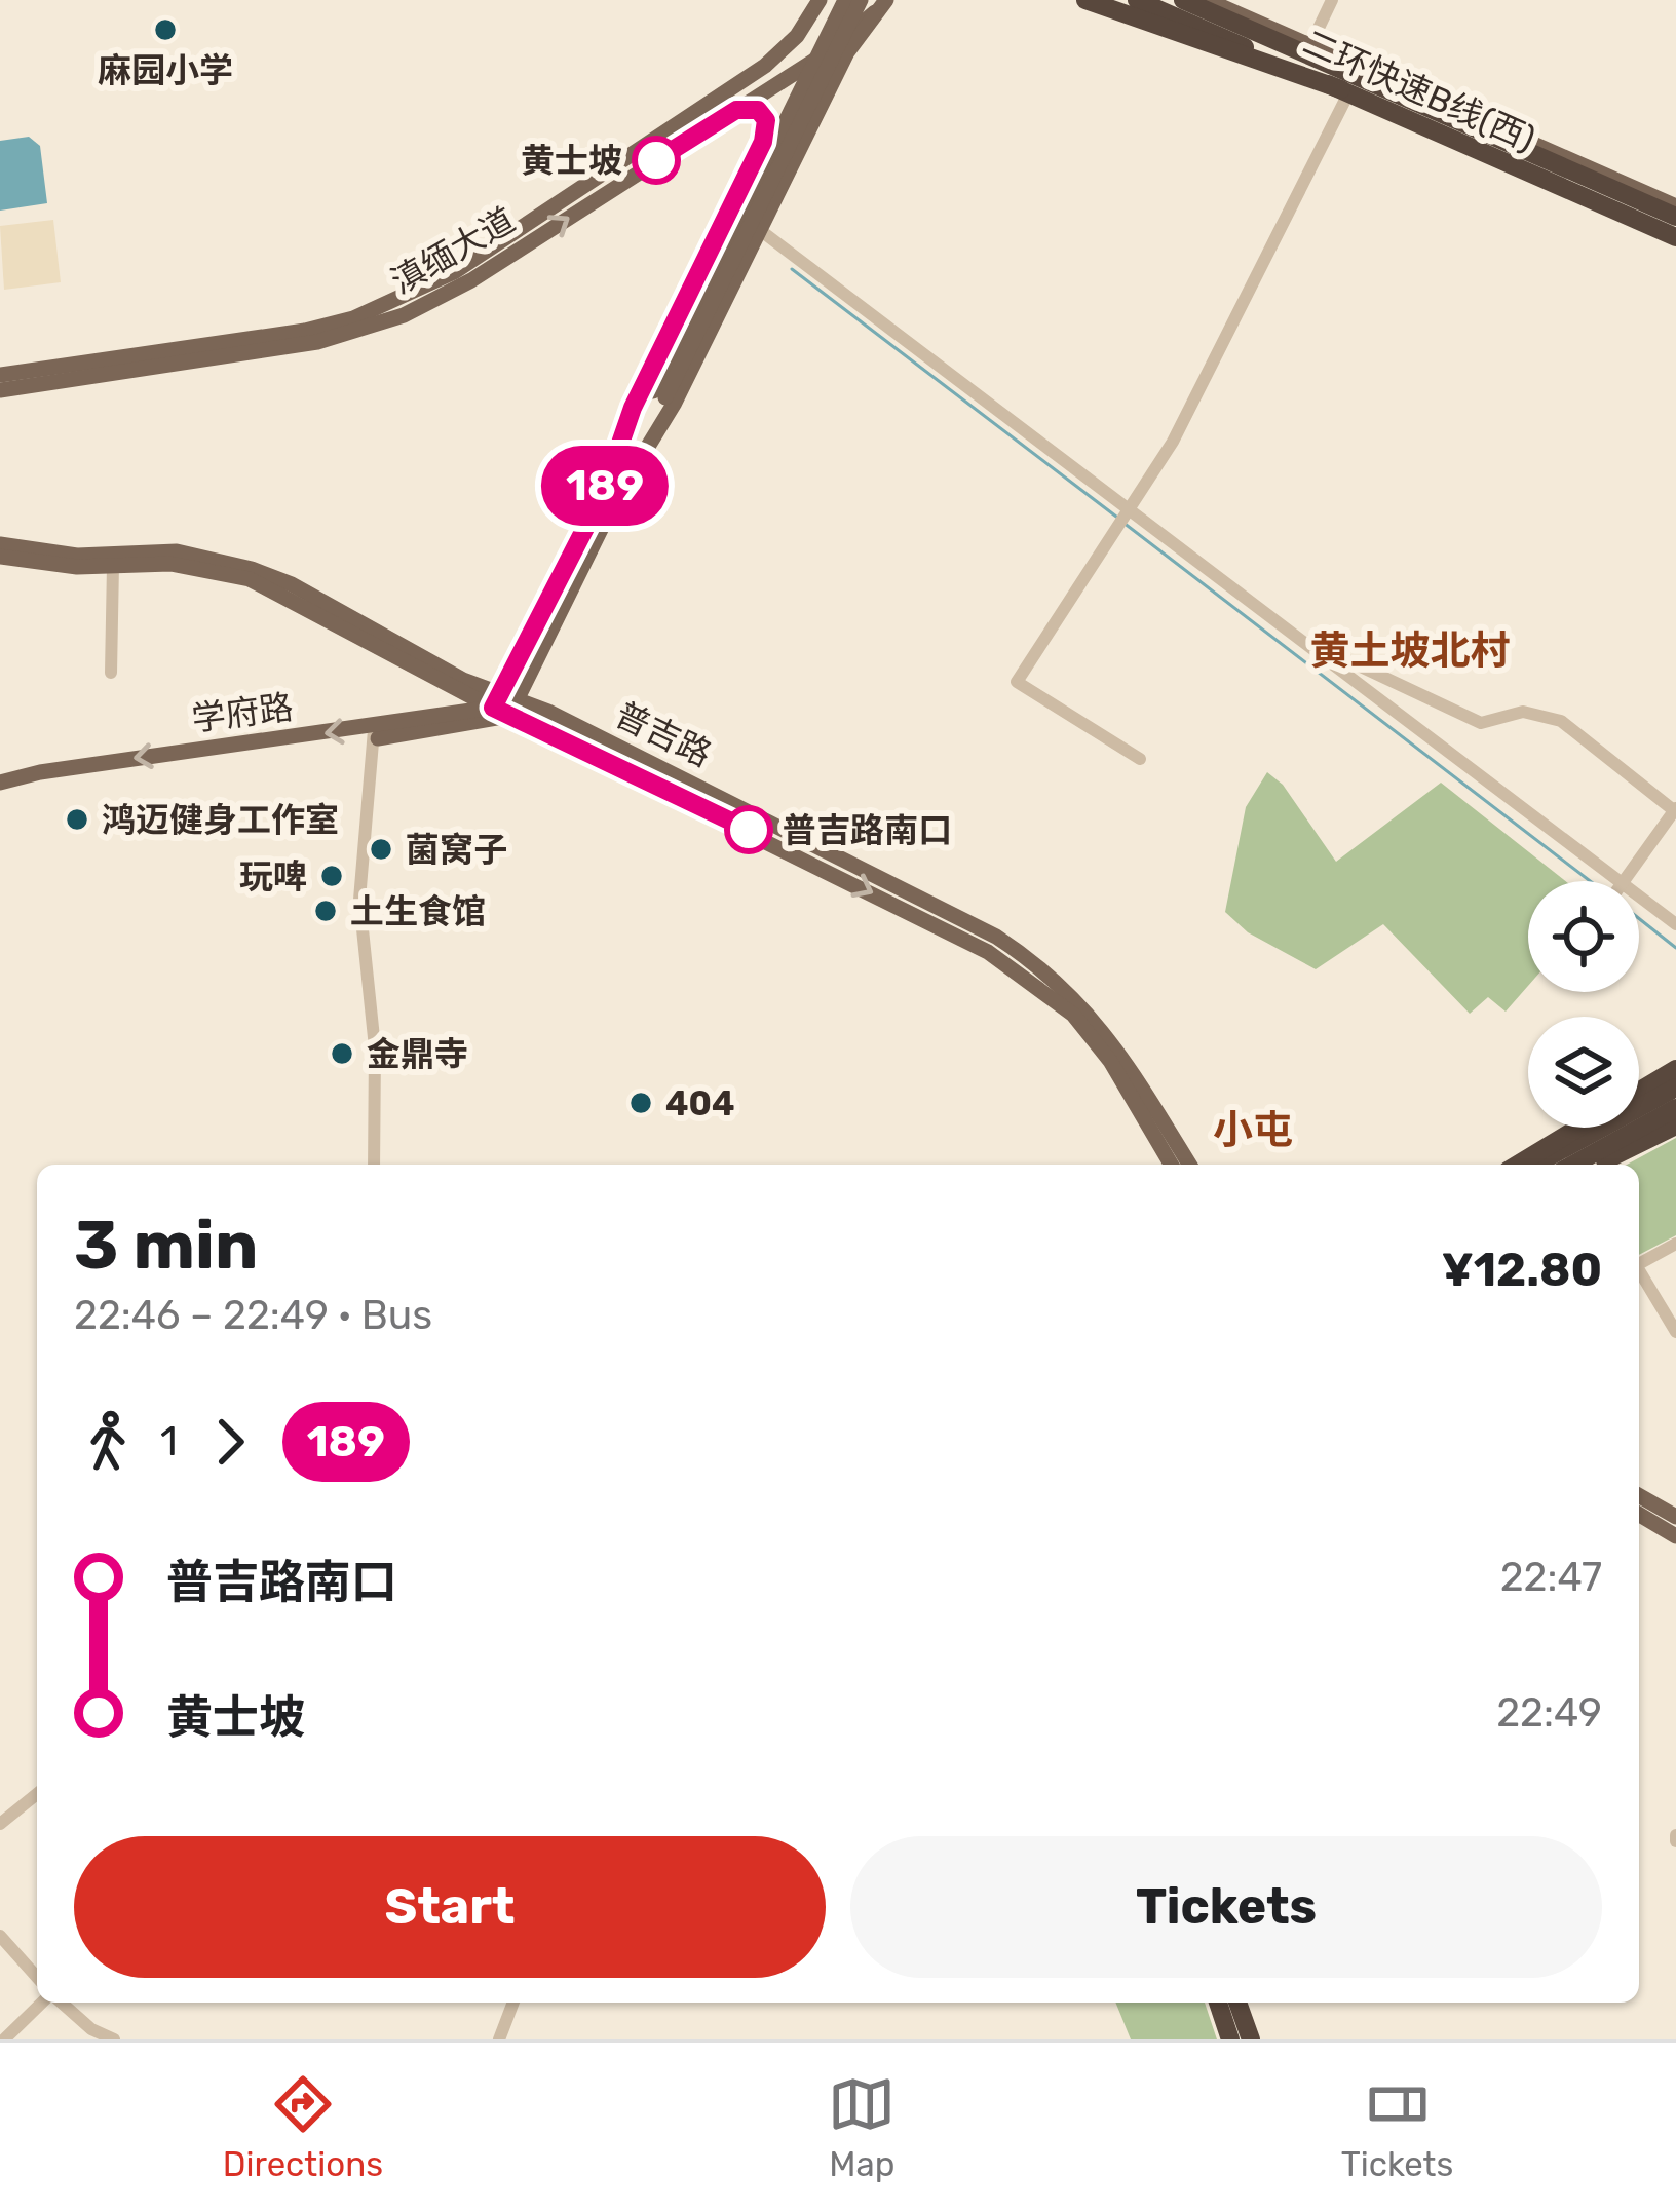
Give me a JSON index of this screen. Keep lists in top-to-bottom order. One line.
{"streets":{"highway":["二环快速B线(西)"],"main road":["滇缅大道","学府路","普吉路"]},"crossings":[["学府路","普吉路"]],"one_way":["学府路"],"districts":["黄土坡北村","小屯"],"places":["麻园小学","黄士坡","鸿迈健身工作室","普吉路南口","菌窝子","玩啤","土生食馆","金鼎寺","404"],"lines":["bus line 189"],"page":{"on_map":"189","heading":["3 min","22:46 – 22:49 · Bus","¥12.80"],"legs":["1","189"],"list":[{"name":"普吉路南口","value":"22:47"},{"name":"黄士坡","value":"22:49"}],"buttons":["Start","Tickets"],"tabs":["Directions","Map","Tickets"]}}
